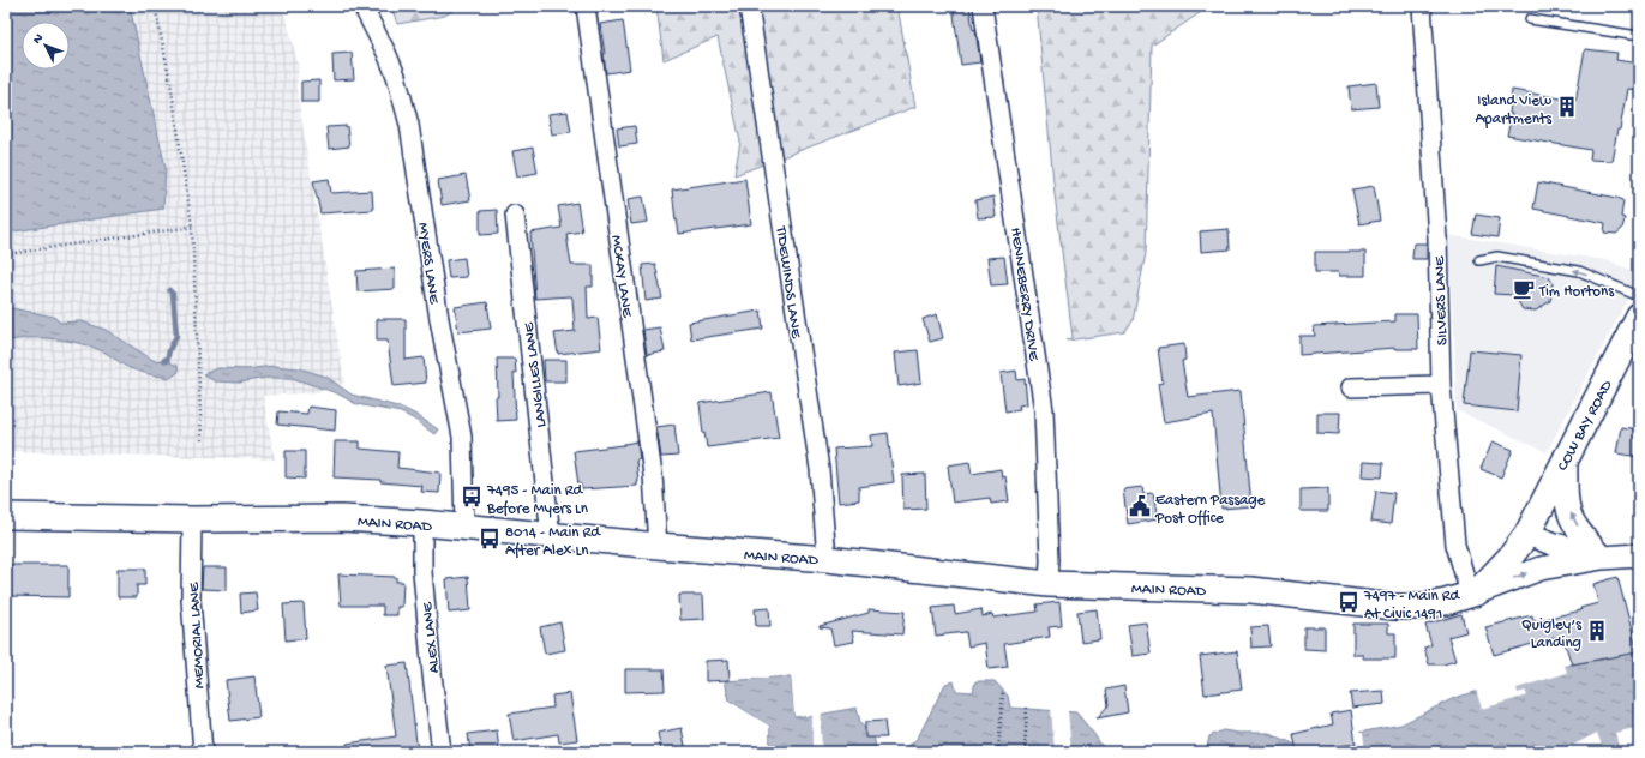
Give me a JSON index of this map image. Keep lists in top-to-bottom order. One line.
{"streets":{"main road":["COW BAY ROAD","MAIN ROAD"],"street":["MYERS LANE","MCKAY LANE","TIDEWINDS LANE","HENNEBERRY DRIVE","SILVERS LANE","LANGILLES LANE","MEMORIAL LANE","ALEX LANE"]},"crossings":[["MYERS LANE","MAIN ROAD"],["MCKAY LANE","MAIN ROAD"],["TIDEWINDS LANE","MAIN ROAD"],["HENNEBERRY DRIVE","MAIN ROAD"],["SILVERS LANE","MAIN ROAD"],["LANGILLES LANE","MAIN ROAD"],["COW BAY ROAD","MAIN ROAD"],["MAIN ROAD","MEMORIAL LANE"],["MAIN ROAD","ALEX LANE"]],"places":{"building":["Island View Apartments","Quigley’s Landing"],"cafe":["Tim Hortons"],"bus stop":["7495 - Main Rd Before Myers Ln","8014 - Main Rd After Alex Ln","7497 - Main Rd At Civic 1491"],"public building":["Eastern Passage Post Office"]},"north":"top left"}
